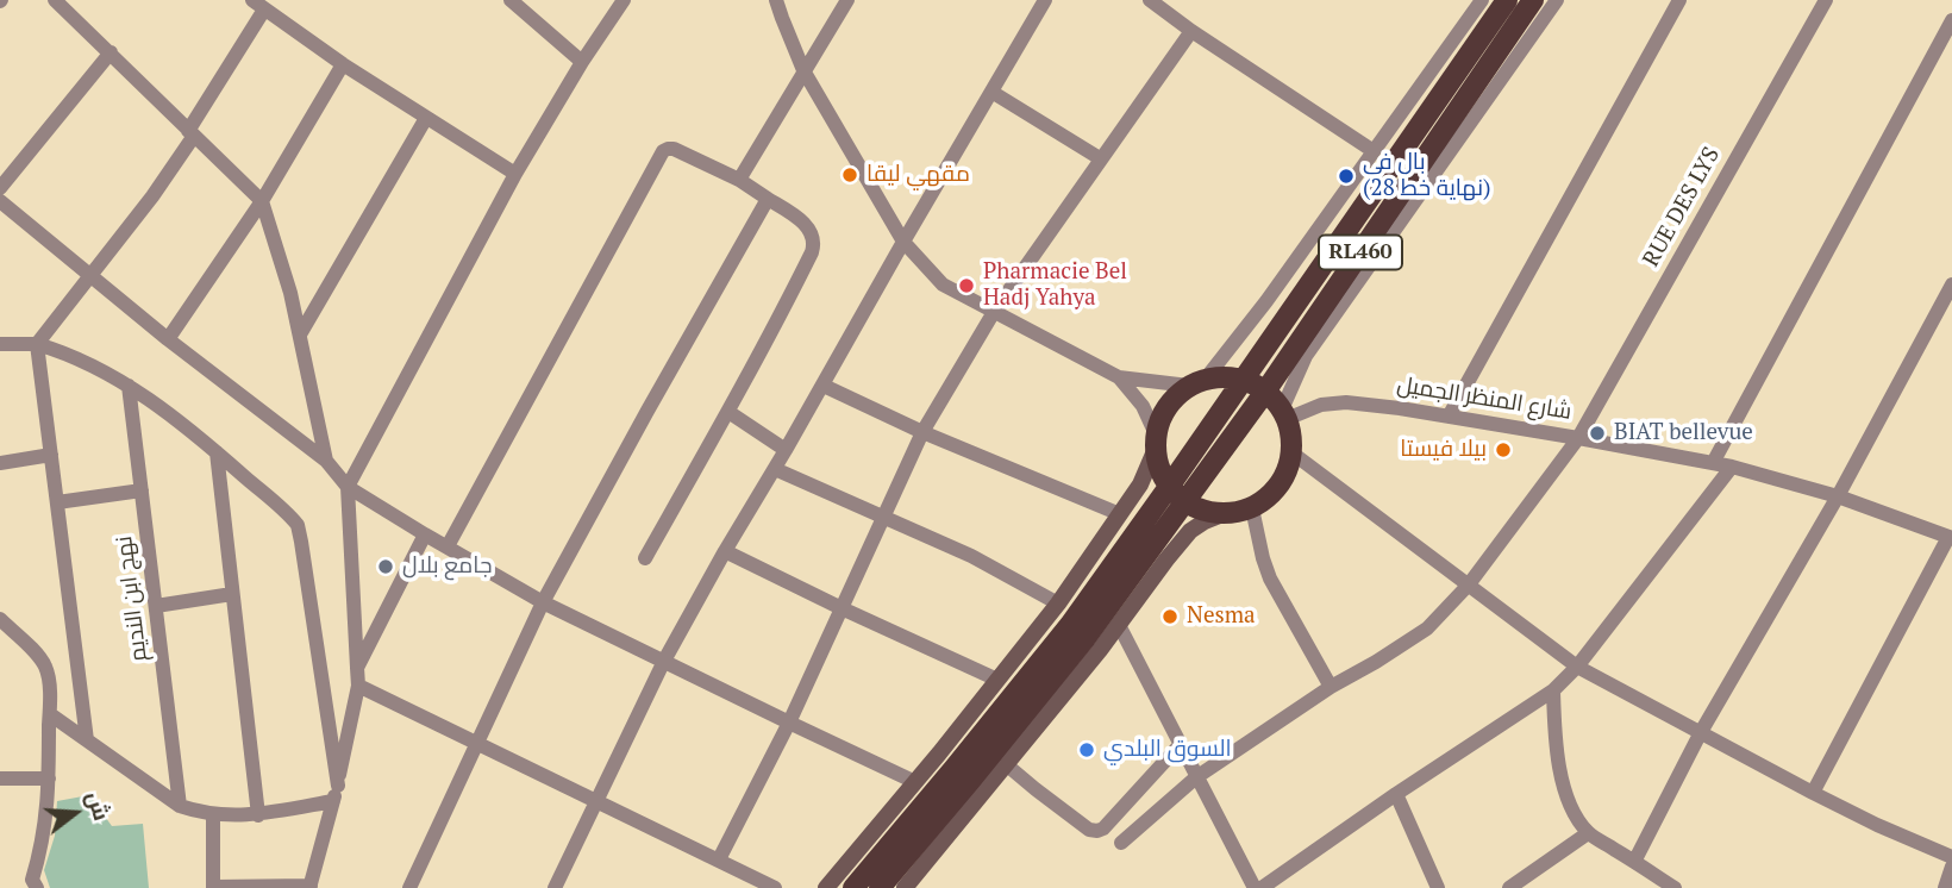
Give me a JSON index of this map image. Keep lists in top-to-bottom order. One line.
{"streets":{"main road":["RL460"],"street":["RUE DES LYS","شارع المنظر الجميل","نهج ابن النديم"]},"crossings":[["RUE DES LYS","شارع المنظر الجميل"]],"places":["مقهي ليقا","بال في (نهاية خط 28)","Pharmacie Bel Hadj Yahya","BIAT bellevue","بيلا فيستا","جامع بلال","Nesma","السوق البلدي"],"north":"right"}
